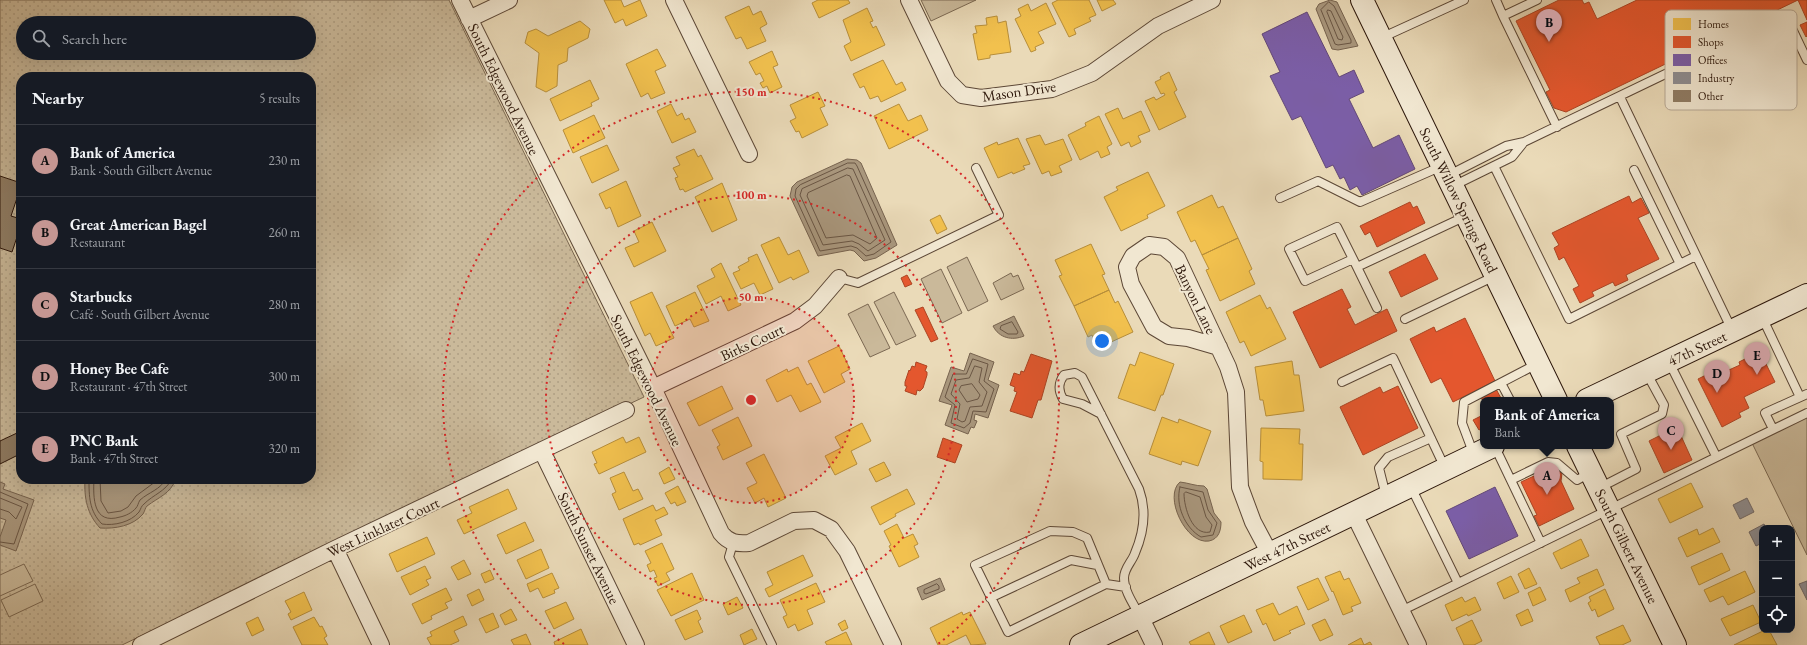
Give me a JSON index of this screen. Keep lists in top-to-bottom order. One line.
{"streets":{"main road":["South Willow Springs Road","47th Street","West 47th Street","South Gilbert Avenue"],"street":["South Edgewood Avenue","Mason Drive","Banyon Lane","Birks Court","West Linklater Court","South Sunset Avenue"]},"crossings":[["South Edgewood Avenue","Birks Court"],["Banyon Lane","West 47th Street"],["West Linklater Court","South Sunset Avenue"]],"legend":["Homes","Shops","Offices","Industry","Other"],"page":{"pins":["B","E","D","C","A"],"search":"Search here","heading":["Nearby","5 results"],"list":[{"mark":"A","name":"Bank of America","note":"Bank · South Gilbert Avenue","value":"230 m"},{"mark":"B","name":"Great American Bagel","note":"Restaurant","value":"260 m"},{"mark":"C","name":"Starbucks","note":"Café · South Gilbert Avenue","value":"280 m"},{"mark":"D","name":"Honey Bee Cafe","note":"Restaurant · 47th Street","value":"300 m"},{"mark":"E","name":"PNC Bank","note":"Bank · 47th Street","value":"320 m"}],"popup":["Bank of America","Bank"],"map_buttons":["+","−"]},"rings":["150 m","100 m","50 m"]}
